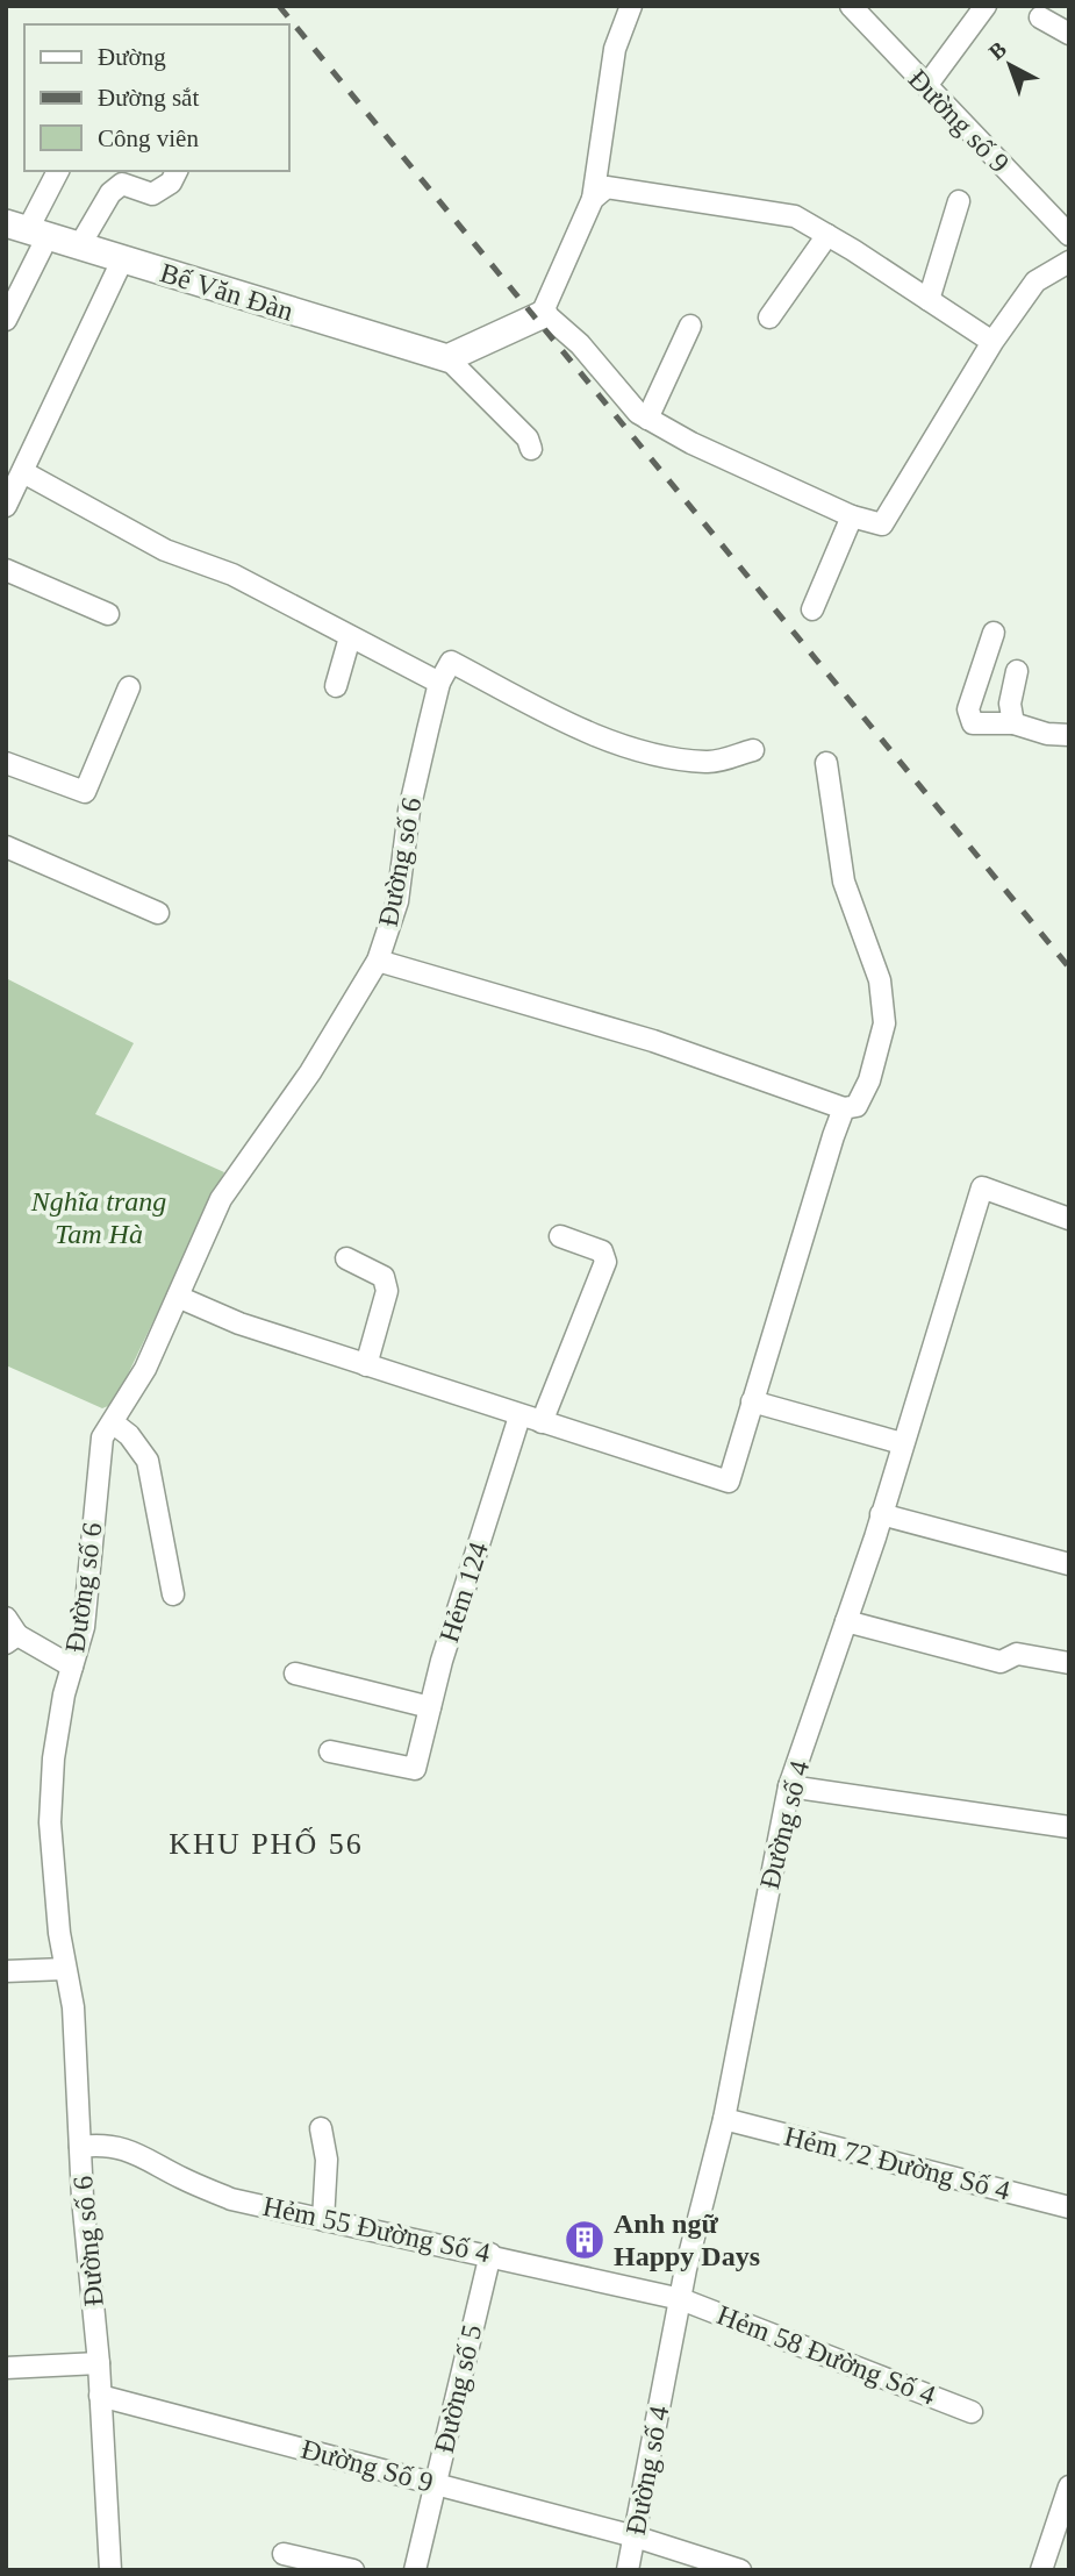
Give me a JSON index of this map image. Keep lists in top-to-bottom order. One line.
{"streets":{"street":["Đường số 9","Bế Văn Đàn","Đường số 6","Hẻm 124","Đường số 4","Hẻm 72 Đường Số 4","Hẻm 55 Đường Số 4","Hẻm 58 Đường Số 4","Đường số 5","Đường Số 9"]},"crossings":[["Đường số 6","Hẻm 55 Đường Số 4"],["Đường số 6","Đường Số 9"],["Đường số 4","Hẻm 72 Đường Số 4"],["Đường số 4","Hẻm 55 Đường Số 4"],["Đường số 4","Hẻm 58 Đường Số 4"],["Đường số 4","Đường Số 9"],["Hẻm 55 Đường Số 4","Hẻm 58 Đường Số 4"],["Hẻm 55 Đường Số 4","Đường số 5"],["Đường số 5","Đường Số 9"]],"districts":["KHU PHỐ 56"],"parks":["Nghĩa trang Tam Hà"],"places":{"building":["Anh ngữ Happy Days"]},"legend":["Đường","Đường sắt","Công viên"],"north":"top left"}
